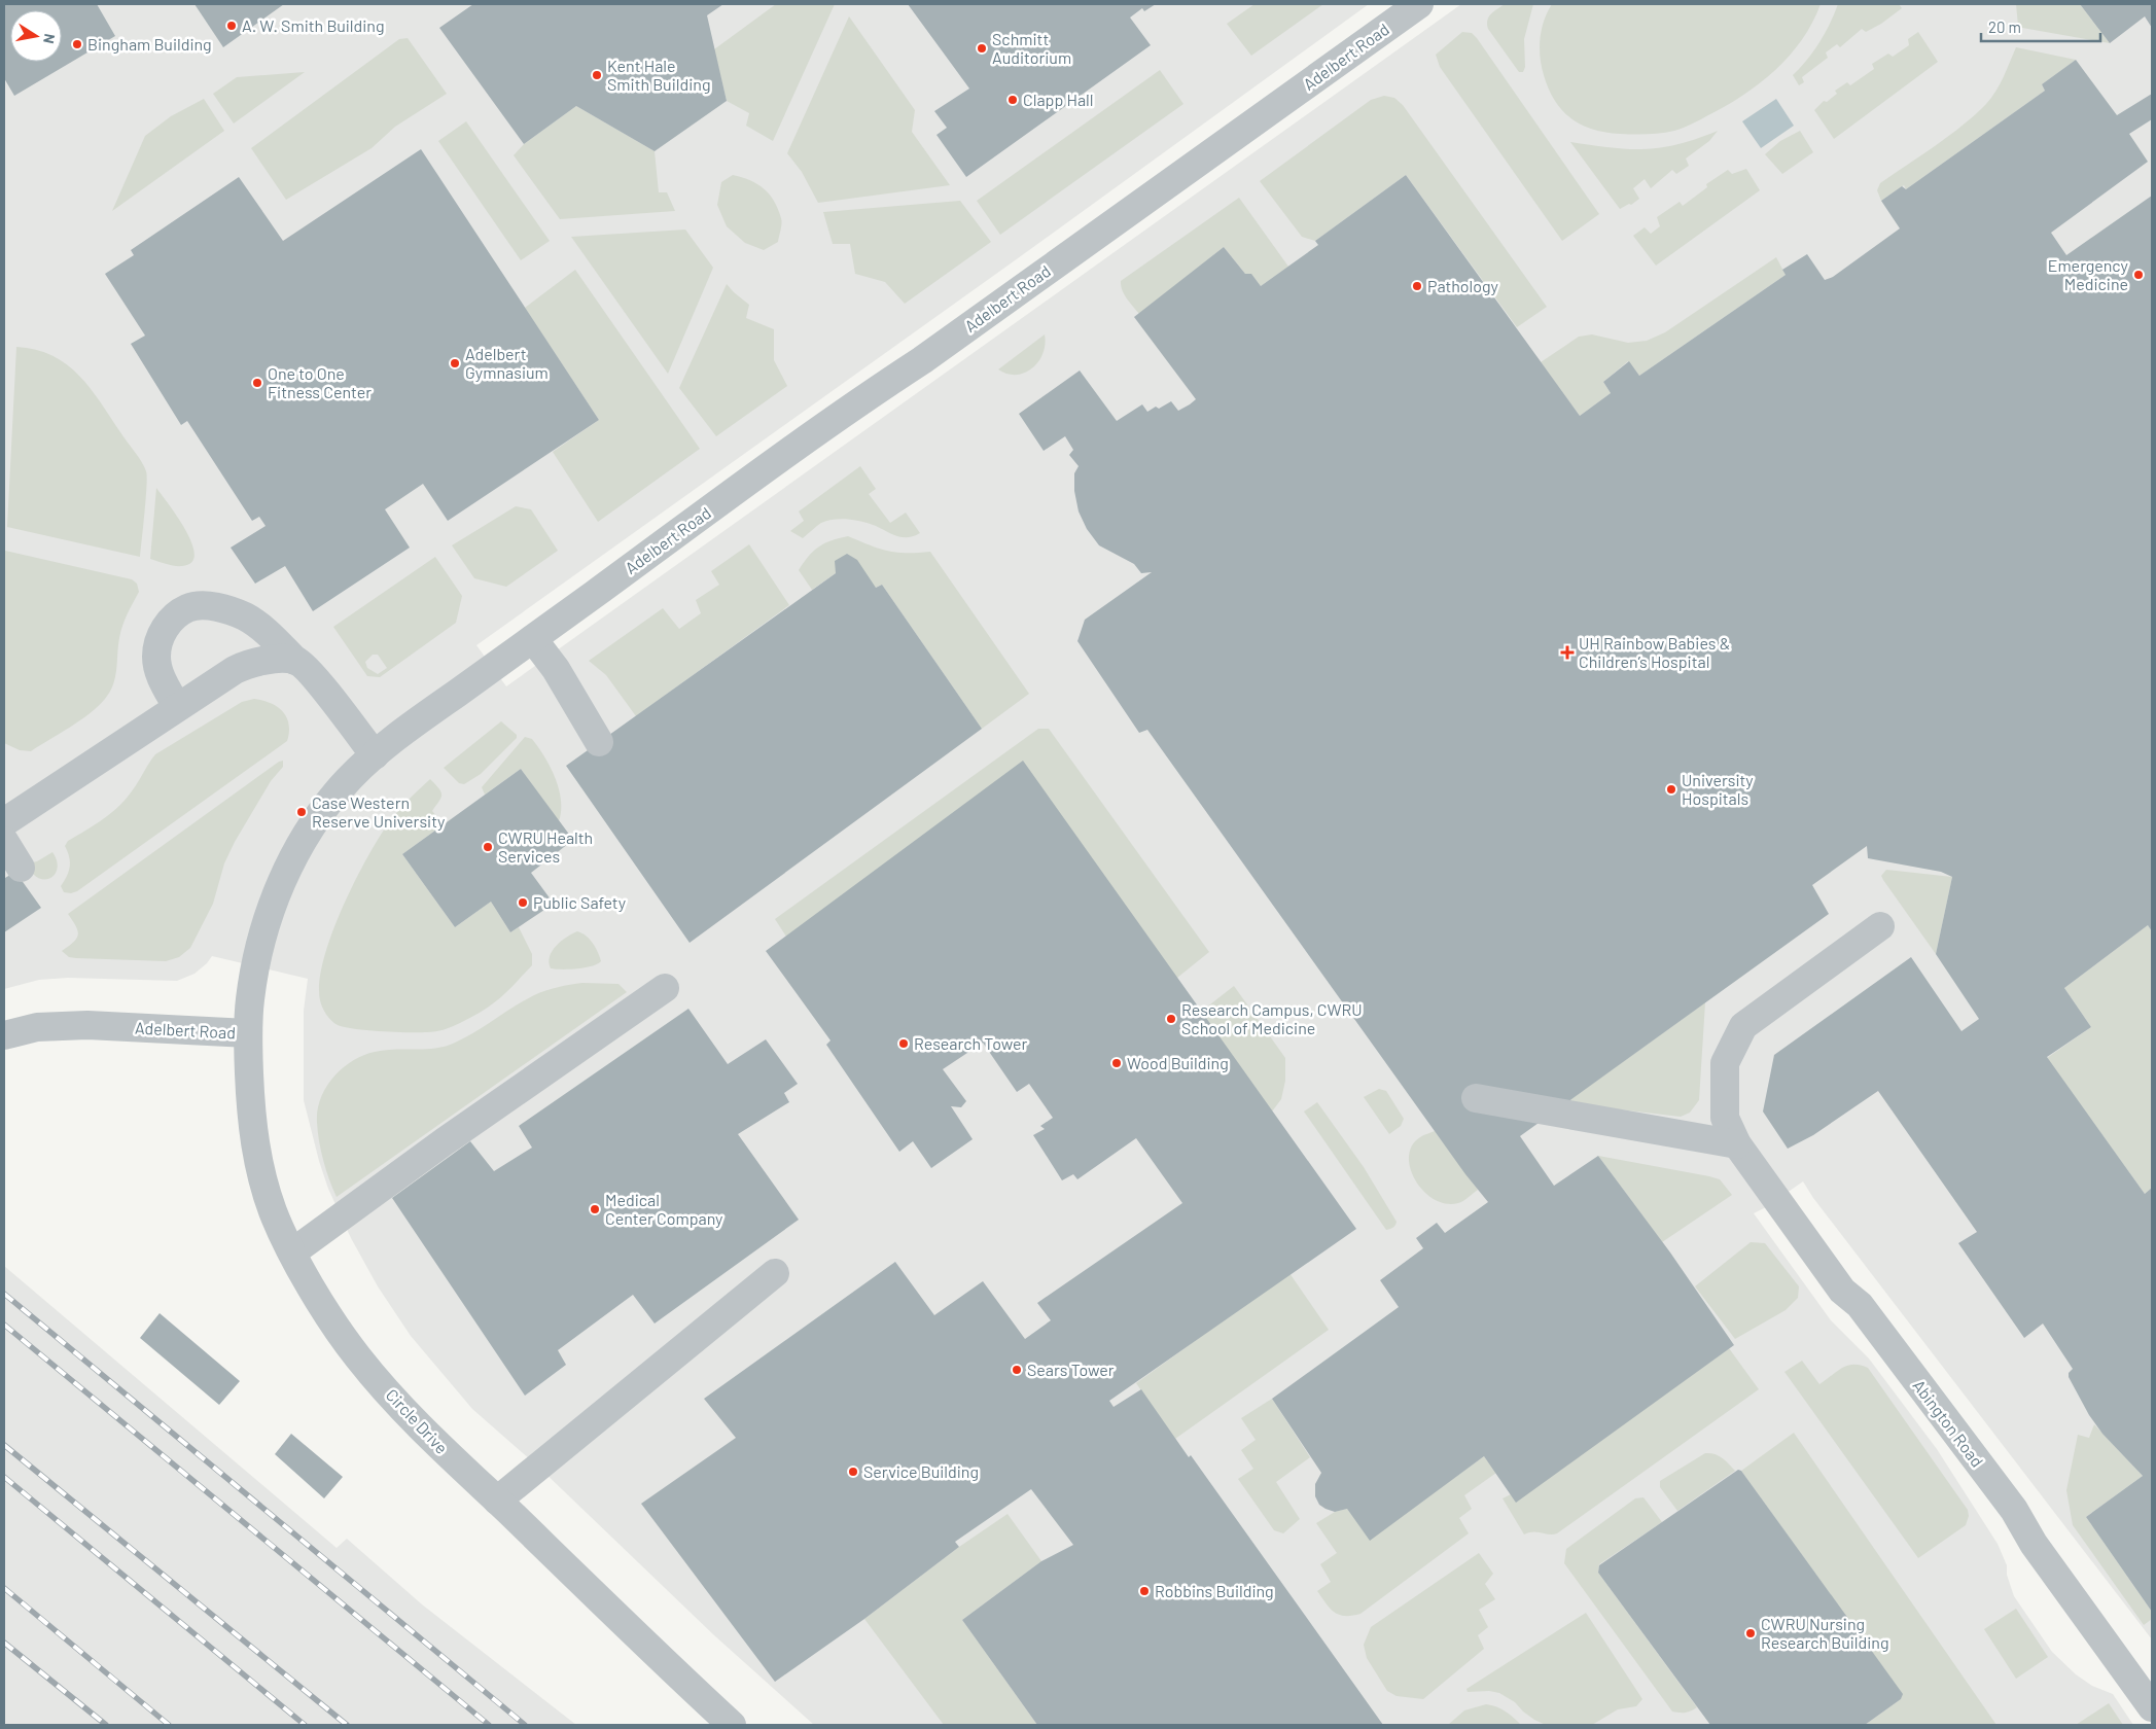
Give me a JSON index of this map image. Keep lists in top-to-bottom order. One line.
{"streets":{"street":["Adelbert Road","Circle Drive","Abington Road"]},"crossings":[["Adelbert Road","Circle Drive"]],"places":{"other":["A. W. Smith Building","Bingham Building","Schmitt Auditorium","Kent Hale Smith Building","Clapp Hall","Emergency Medicine","Pathology","Adelbert Gymnasium","One to One Fitness Center","University Hospitals","Case Western Reserve University","CWRU Health Services","Public Safety","Research Campus, CWRU School of Medicine","Research Tower","Wood Building","Medical Center Company","Sears Tower","Service Building","Robbins Building","CWRU Nursing Research Building"],"health":["UH Rainbow Babies & Children’s Hospital"]},"scale_bar":"20 m","north":"right"}
